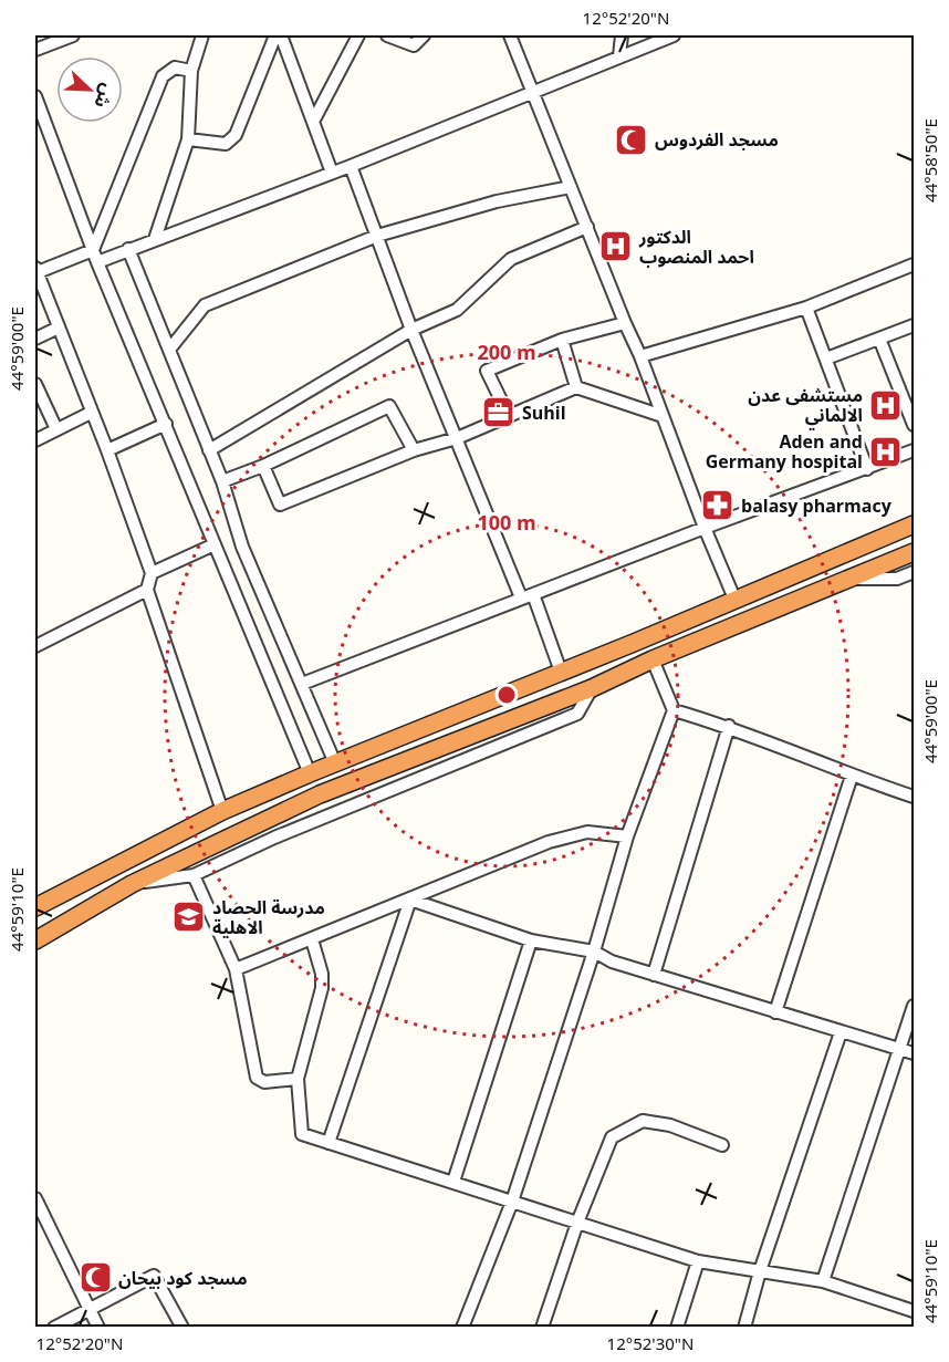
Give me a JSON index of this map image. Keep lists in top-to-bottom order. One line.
{"places":{"mosque":["مسجد الفردوس","مسجد كود بيحان"],"hospital":["الدكتور احمد المنصوب","مستشفى عدن الالماني","Aden and Germany hospital"],"office":["Suhil"],"pharmacy":["balasy pharmacy"],"school or university":["مدرسة الحصاد الاهلية"]},"north":"bottom right","coordinates":["12°52'20\"N","44°58'50\"E","44°59'00\"E","44°59'10\"E","12°52'30\"N"],"rings":["200 m","100 m"]}
